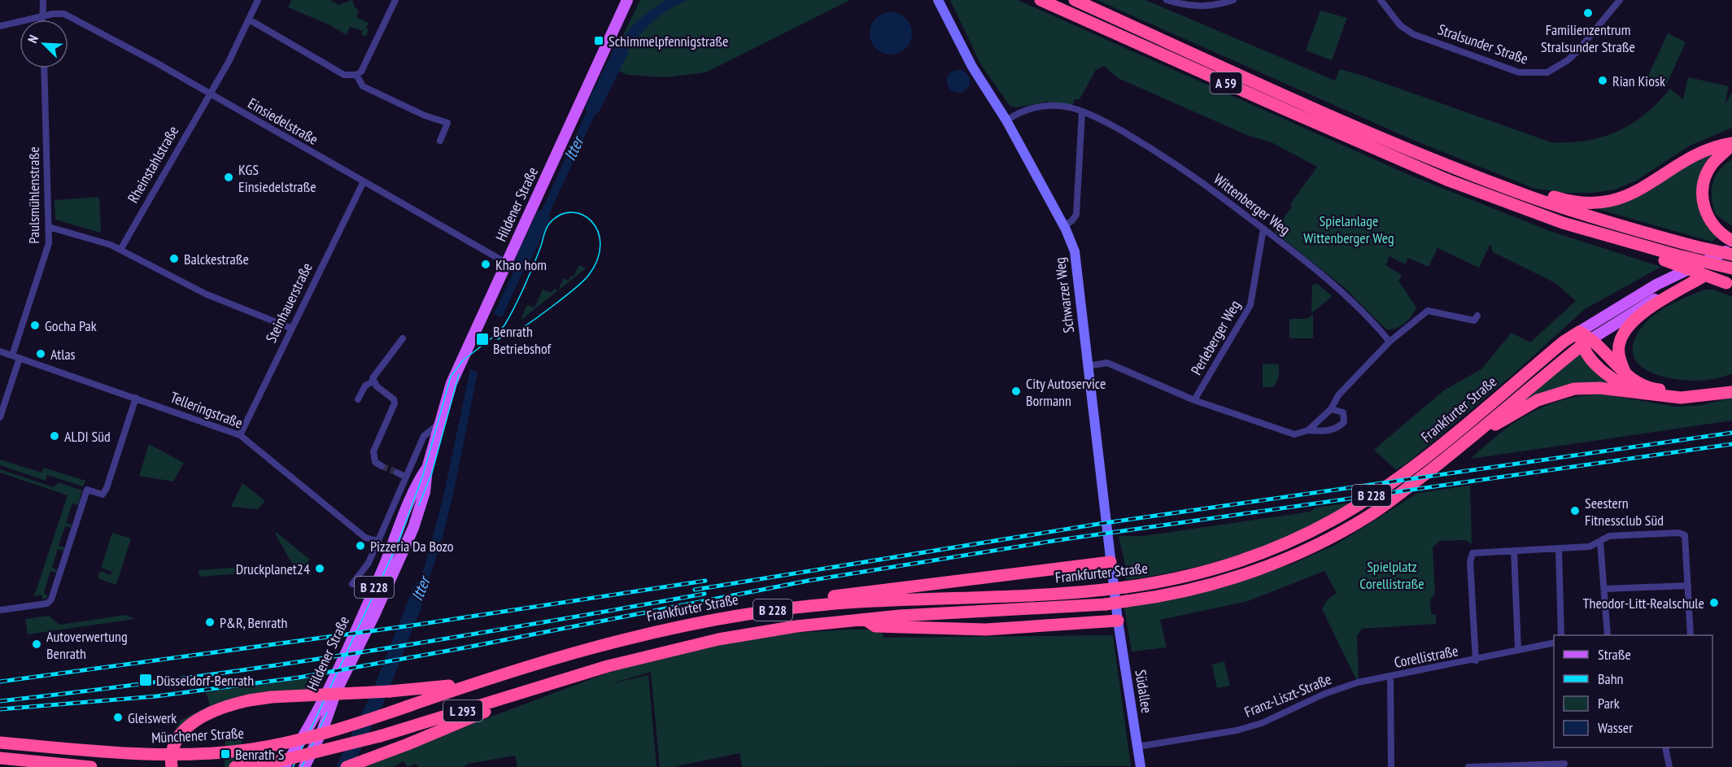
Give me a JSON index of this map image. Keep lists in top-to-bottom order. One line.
{"streets":{"highway":["A 59","Frankfurter Straße","B 228","L 293","Münchener Straße"],"main road":["Hildener Straße","Schwarzer Weg","Südallee"],"street":["Stralsunder Straße","Einsiedelstraße","Rheinstahlstraße","Paulsmühlenstraße","Wittenberger Weg","Steinhauerstraße","Perleberger Weg","Telleringstraße","Corellistraße","Franz-Liszt-Straße"]},"crossings":[["A 59","Frankfurter Straße"],["Einsiedelstraße","Rheinstahlstraße"],["Einsiedelstraße","Hildener Straße"],["Einsiedelstraße","Steinhauerstraße"],["Paulsmühlenstraße","Telleringstraße"],["Hildener Straße","Telleringstraße"],["Wittenberger Weg","Schwarzer Weg"],["Wittenberger Weg","Perleberger Weg"],["Schwarzer Weg","Südallee"],["Steinhauerstraße","Telleringstraße"],["Frankfurter Straße","B 228"],["Frankfurter Straße","L 293"],["Frankfurter Straße","Münchener Straße"],["B 228","L 293"],["Corellistraße","Franz-Liszt-Straße"],["Südallee","Franz-Liszt-Straße"]],"water":["Itter"],"parks":["Spielanlage Wittenberger Weg","Spielplatz Corellistraße"],"places":{"other":["Familienzentrum Stralsunder Straße","Rian Kiosk","KGS Einsiedelstraße","Balckestraße","Khao hom","Gocha Pak","Atlas","City Autoservice Bormann","ALDI Süd","Seestern Fitnessclub Süd","Pizzeria Da Bozo","Druckplanet24","Theodor-Litt-Realschule","P&R, Benrath","Autoverwertung Benrath","Gleiswerk"],"transit":["Schimmelpfennigstraße","Benrath Betriebshof","Düsseldorf-Benrath","Benrath S"]},"legend":["Straße","Bahn","Park","Wasser"],"north":"top left"}
